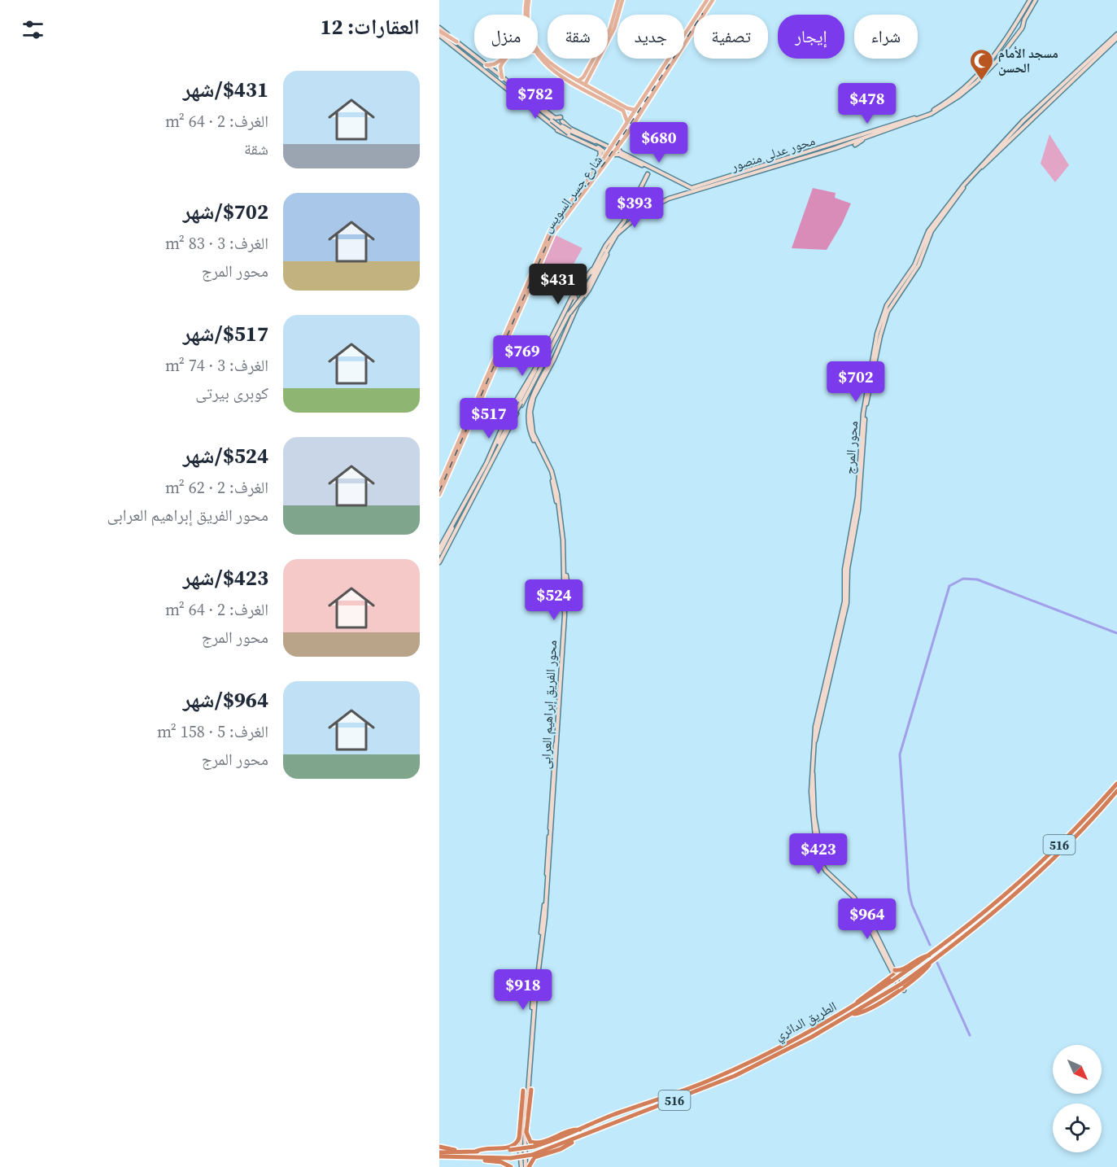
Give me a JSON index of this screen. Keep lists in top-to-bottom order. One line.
{"streets":{"highway":["516","الطريق الدائري"],"main road":["محور عدلى منصور","شارع جسر السويس","محور المرج","محور الفريق إبراهيم العرابى"]},"crossings":[["محور عدلى منصور","شارع جسر السويس"],["محور عدلى منصور","محور الفريق إبراهيم العرابى"],["محور المرج","الطريق الدائري"]],"places":{"mosque":["مسجد الأمام الحسن"]},"north":"bottom right","page":{"heading":"العقارات: 12","chip":["شراء","إيجار","تصفية","جديد","شقة","منزل"],"list":[{"name":"$431/شهر","note":"الغرف: 2 · 64 m² · شقة"},{"name":"$702/شهر","note":"الغرف: 3 · 83 m² · محور المرج"},{"name":"$517/شهر","note":"الغرف: 3 · 74 m² · كوبرى بيرتى"},{"name":"$524/شهر","note":"الغرف: 2 · 62 m² · محور الفريق إبراهيم العرابى"},{"name":"$423/شهر","note":"الغرف: 2 · 64 m² · محور المرج"},{"name":"$964/شهر","note":"الغرف: 5 · 158 m² · محور المرج"}],"price":["$782","$478","$680","$393","$431","$769","$702","$517","$524","$423","$964","$918"]}}
